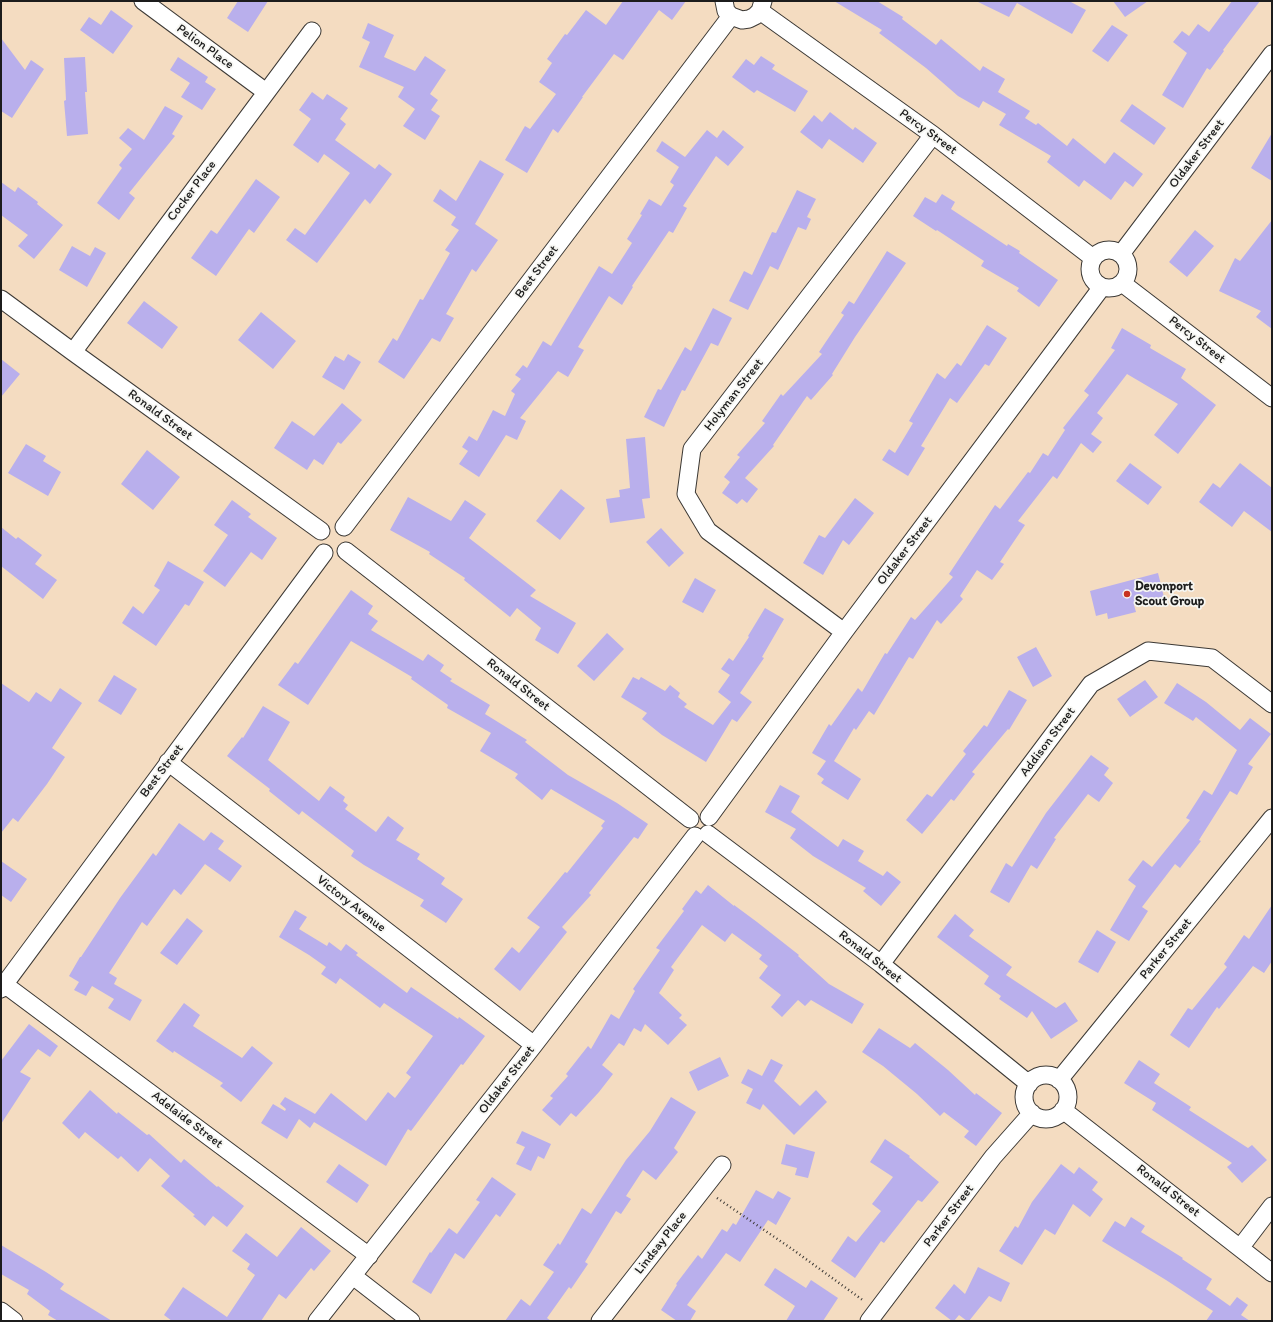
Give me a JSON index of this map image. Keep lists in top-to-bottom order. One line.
{"streets":{"street":["Pelion Place","Percy Street","Oldaker Street","Cocker Place","Best Street","Holyman Street","Ronald Street","Addison Street","Victory Avenue","Parker Street","Adelaide Street","Lindsay Place"]},"crossings":[["Pelion Place","Cocker Place"],["Percy Street","Oldaker Street"],["Percy Street","Holyman Street"],["Oldaker Street","Holyman Street"],["Oldaker Street","Ronald Street"],["Oldaker Street","Victory Avenue"],["Oldaker Street","Adelaide Street"],["Cocker Place","Ronald Street"],["Best Street","Ronald Street"],["Best Street","Victory Avenue"],["Best Street","Adelaide Street"],["Ronald Street","Addison Street"],["Ronald Street","Parker Street"]],"places":["Devonport Scout Group"]}
